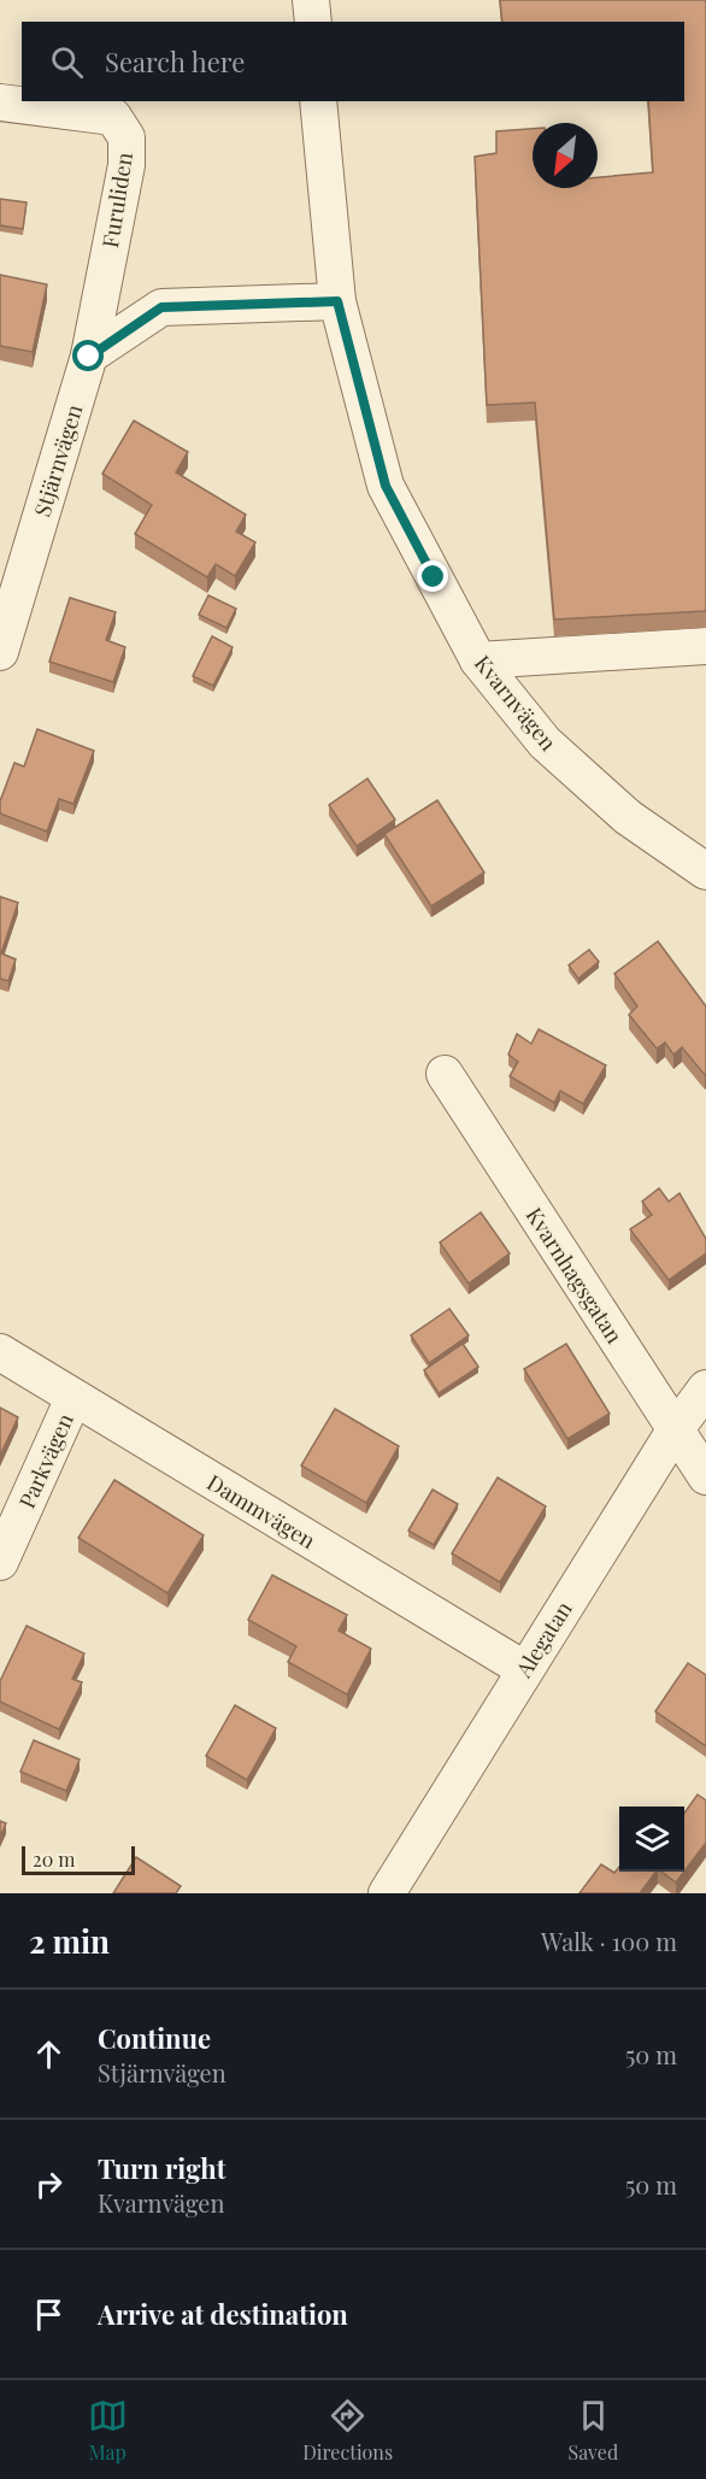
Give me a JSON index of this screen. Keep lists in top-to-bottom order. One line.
{"streets":{"street":["Furuliden","Stjärnvägen","Kvarnvägen","Kvarnhagsgatan","Parkvägen","Dammvägen","Alegatan"]},"crossings":[["Furuliden","Stjärnvägen"],["Kvarnhagsgatan","Alegatan"],["Parkvägen","Dammvägen"],["Dammvägen","Alegatan"]],"scale_bar":"20 m","north":"bottom left","page":{"search":"Search here","scale":"20 m","heading":["2 min","Walk · 100 m"],"list":[["Continue","Stjärnvägen","50 m"],["Turn right","Kvarnvägen","50 m"],"Arrive at destination"],"nav":["Map","Directions","Saved"]}}
